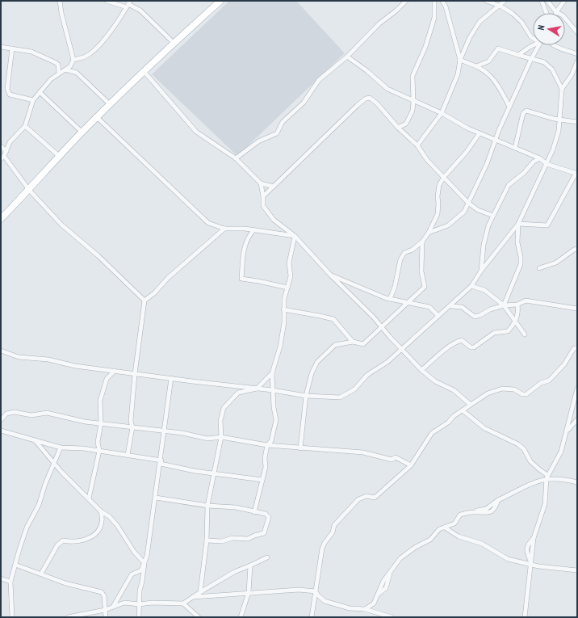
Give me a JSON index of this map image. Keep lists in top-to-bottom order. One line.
{"north":"left"}
